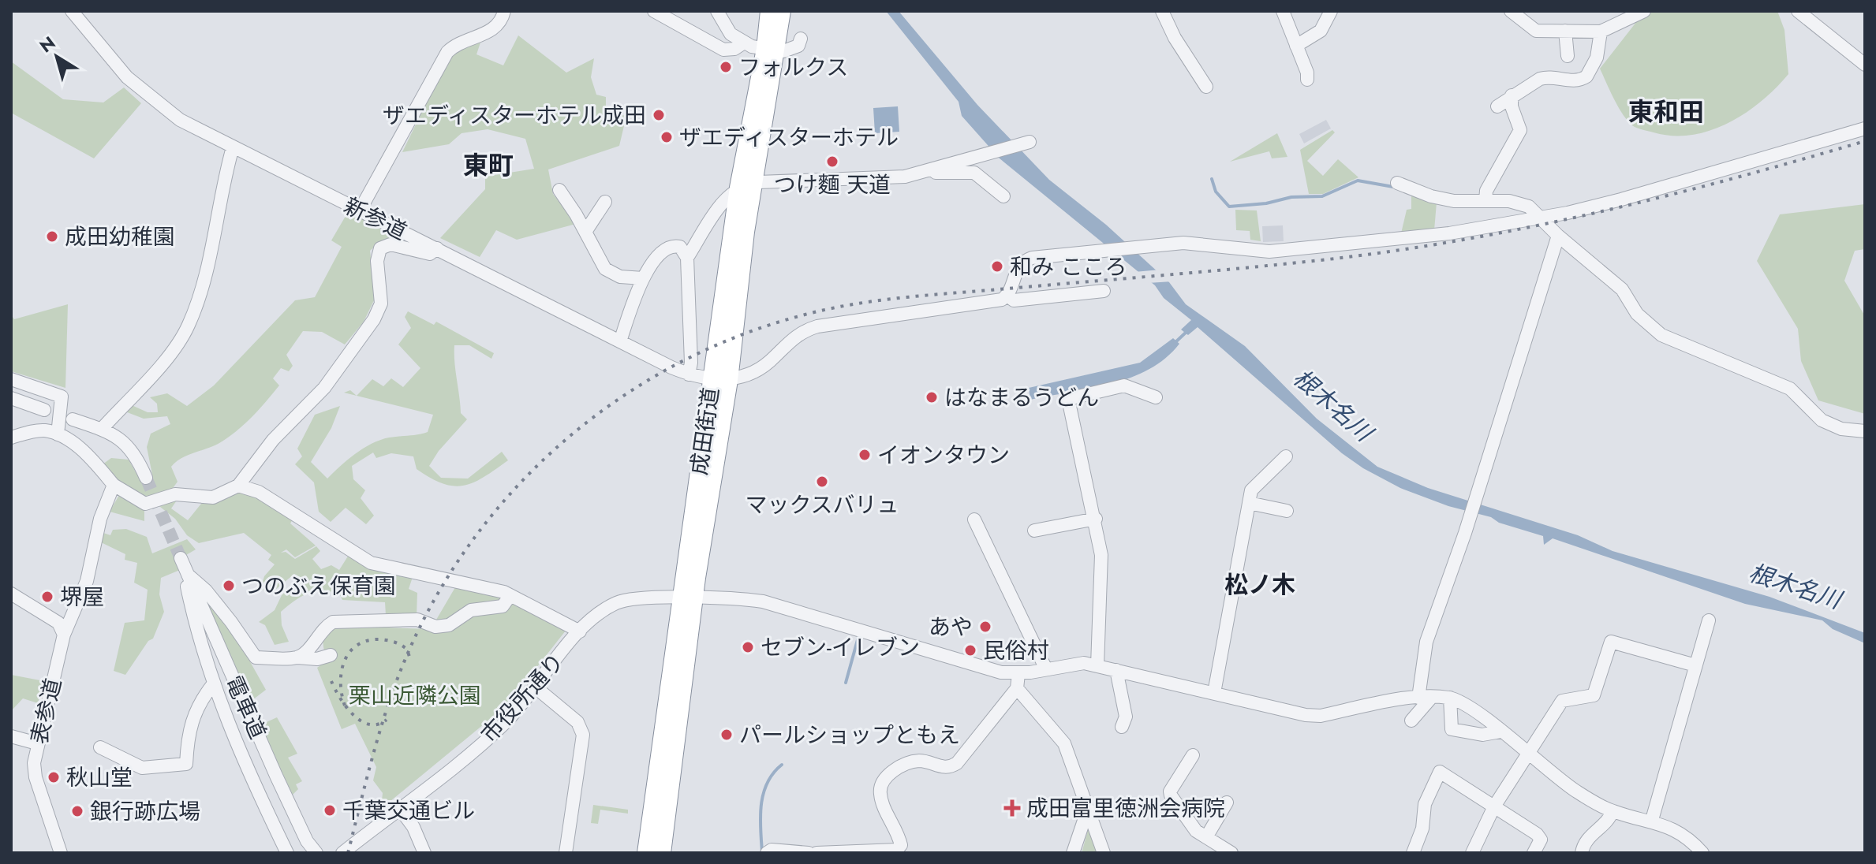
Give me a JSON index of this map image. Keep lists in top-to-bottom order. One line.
{"streets":{"highway":["成田街道"],"street":["新参道","市役所通り","電車道","表参道"]},"crossings":[["新参道","成田街道"],["成田街道","市役所通り"]],"districts":["東和田","東町","松ノ木"],"water":["根木名川"],"parks":["栗山近隣公園"],"places":{"other":["フォルクス","ザエディスターホテル成田","ザエディスターホテル","つけ麵 天道","成田幼稚園","和み こころ","はなまるうどん","イオンタウン","マックスバリュ","つのぶえ保育園","堺屋","あや","セブン-イレブン","民俗村","パールショップともえ","秋山堂","千葉交通ビル","銀行跡広場"],"health":["成田富里徳洲会病院"]},"north":"top left"}
